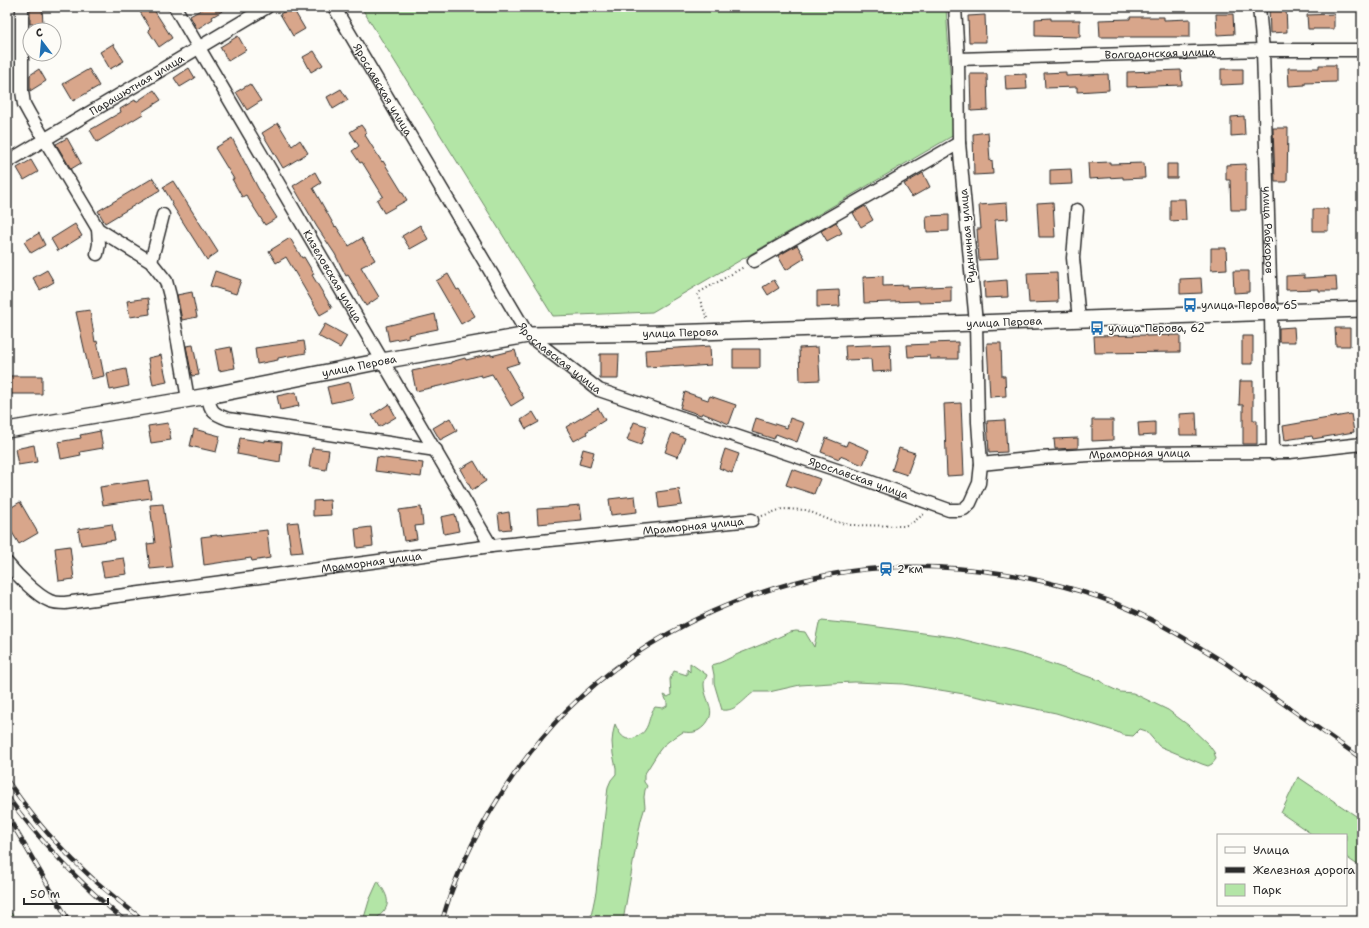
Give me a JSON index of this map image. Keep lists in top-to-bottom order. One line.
{"streets":{"main road":["улица Перова"],"street":["Волгодонская улица","Парашютная улица","Ярославская улица","улица Рабкоров","Рудничная улица","Кизеловская улица","Мраморная улица"]},"crossings":[["Волгодонская улица","улица Рабкоров"],["Волгодонская улица","Рудничная улица"],["Парашютная улица","Кизеловская улица"],["Ярославская улица","Рудничная улица"],["Ярославская улица","улица Перова"],["Ярославская улица","Мраморная улица"],["улица Рабкоров","улица Перова"],["улица Рабкоров","Мраморная улица"],["Рудничная улица","улица Перова"],["Рудничная улица","Мраморная улица"],["Кизеловская улица","улица Перова"],["Кизеловская улица","Мраморная улица"]],"places":{"bus stop":["улица Перова, 65","улица Перова, 62"],"station":["2 км"]},"legend":["Улица","Железная дорога","Парк"],"scale_bar":"50 m","north":"top"}
